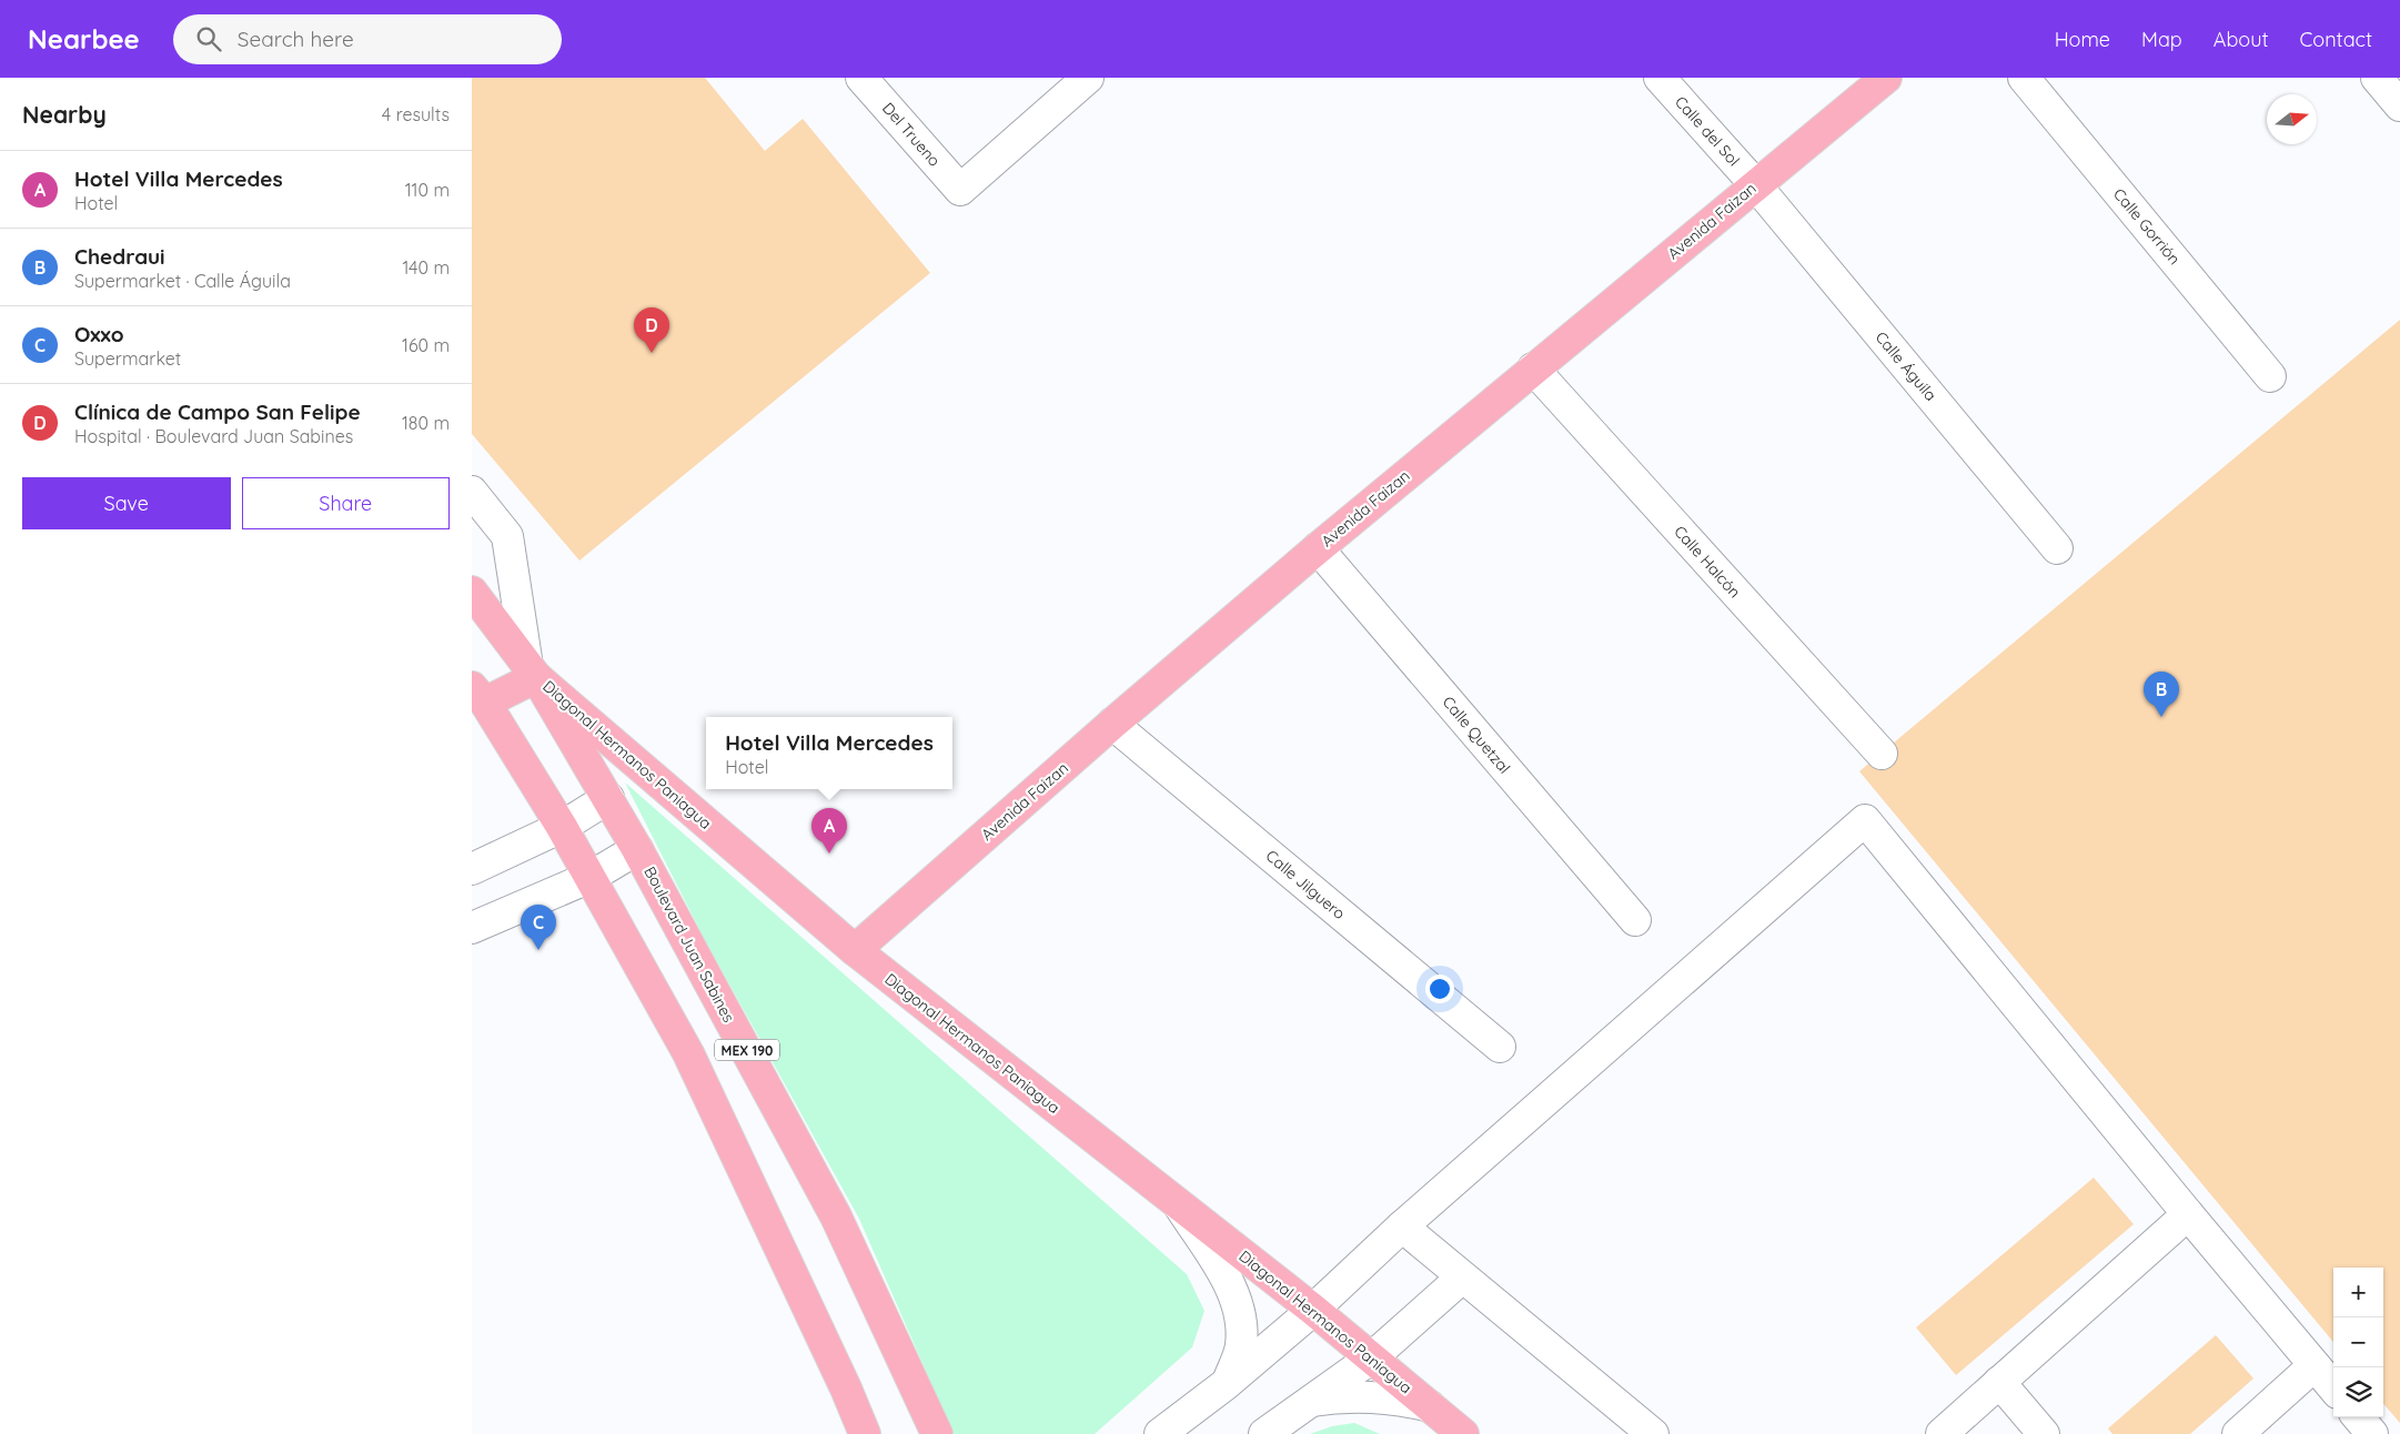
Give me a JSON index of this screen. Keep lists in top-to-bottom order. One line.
{"streets":{"main road":["Avenida Faizan","Diagonal Hermanos Paniagua","Boulevard Juan Sabines","MEX 190"],"street":["Calle del Sol","Del Trueno","Calle Gorrión","Calle Águila","Calle Halcón","Calle Quetzal","Calle Jilguero"]},"crossings":[["Calle del Sol","Avenida Faizan"],["Calle del Sol","Calle Águila"],["Avenida Faizan","Calle Águila"],["Avenida Faizan","Calle Halcón"],["Avenida Faizan","Calle Quetzal"],["Avenida Faizan","Diagonal Hermanos Paniagua"],["Avenida Faizan","Calle Jilguero"],["Diagonal Hermanos Paniagua","Boulevard Juan Sabines"],["Diagonal Hermanos Paniagua","MEX 190"]],"north":"right","page":{"header":"Nearbee","search":"Search here","nav":["Home","Map","About","Contact"],"heading":["Nearby","4 results"],"list":[{"mark":"A","name":"Hotel Villa Mercedes","note":"Hotel","value":"110 m"},{"mark":"B","name":"Chedraui","note":"Supermarket · Calle Águila","value":"140 m"},{"mark":"C","name":"Oxxo","note":"Supermarket","value":"160 m"},{"mark":"D","name":"Clínica de Campo San Felipe","note":"Hospital · Boulevard Juan Sabines","value":"180 m"}],"pins":["D","B","A","C"],"buttons":["Save","Share"],"popup":["Hotel Villa Mercedes","Hotel"],"map_buttons":["+","−"]}}
